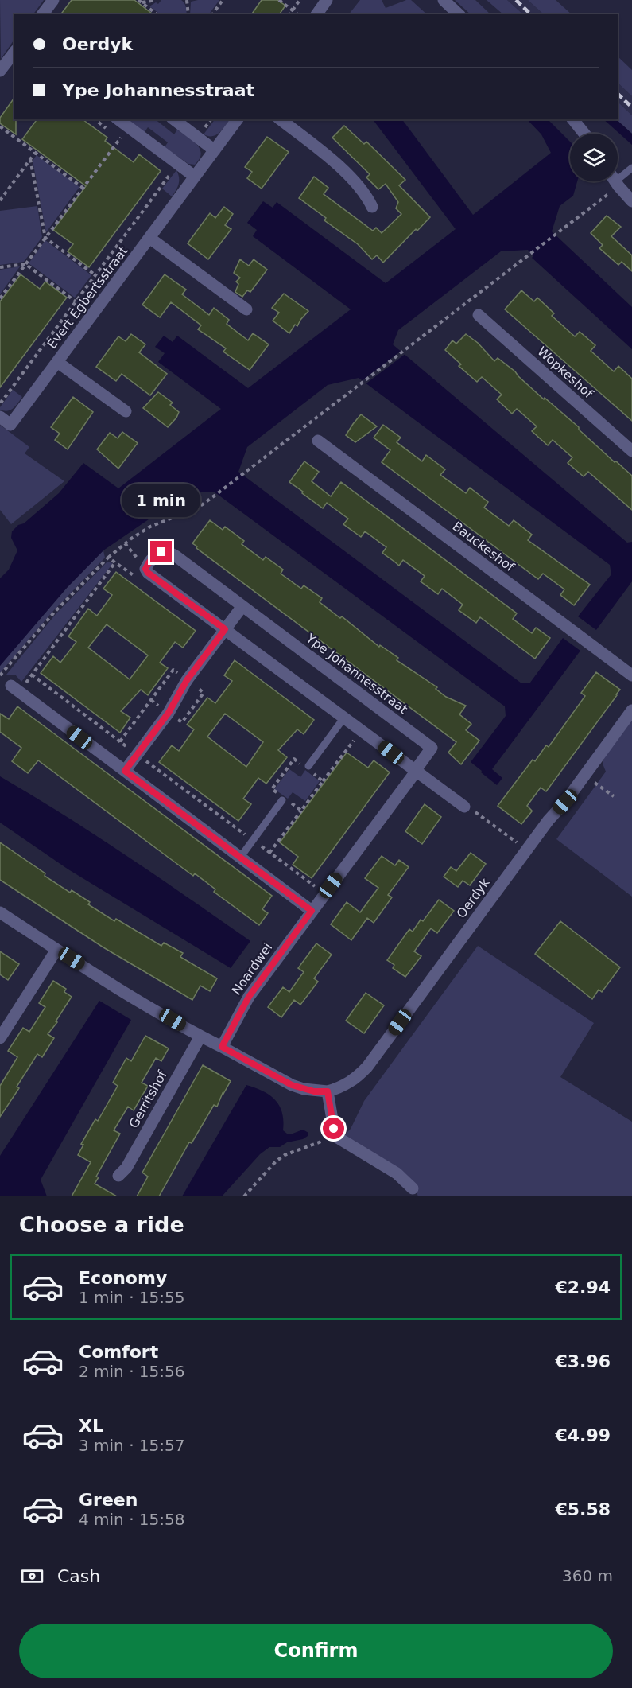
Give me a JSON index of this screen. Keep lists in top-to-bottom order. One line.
{"streets":{"street":["Evert Egbertsstraat","Wopkeshof","Bauckeshof","Ype Johannesstraat","Oerdyk","Noardwei","Gerritshof"]},"crossings":[["Ype Johannesstraat","Noardwei"],["Oerdyk","Noardwei"]],"page":{"banner":["Oerdyk","Ype Johannesstraat"],"bubble":"1 min","heading":"Choose a ride","list":[{"name":"Economy","note":"1 min · 15:55","value":"€2.94"},{"name":"Comfort","note":"2 min · 15:56","value":"€3.96"},{"name":"XL","note":"3 min · 15:57","value":"€4.99"},{"name":"Green","note":"4 min · 15:58","value":"€5.58"}],"pay":["Cash","360 m"],"buttons":"Confirm"}}
